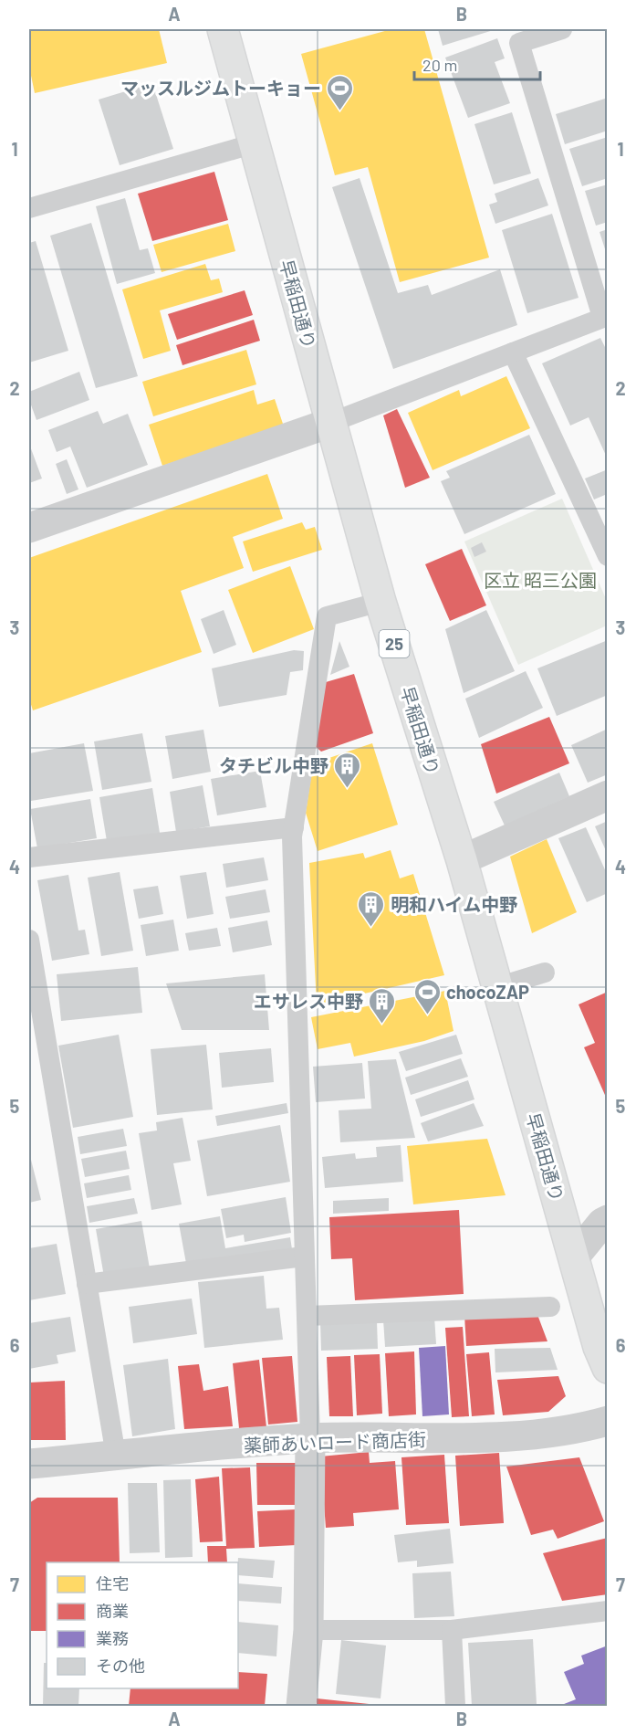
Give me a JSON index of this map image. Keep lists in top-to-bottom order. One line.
{"streets":{"main road":["早稲田通り","25"],"street":["薬師あいロード商店街"]},"parks":["区立 昭三公園"],"places":{"sports":["マッスルジムトーキョー","chocoZAP"],"building":["タチビル中野","明和ハイム中野","エサレス中野"]},"legend":["住宅","商業","業務","その他"],"scale_bar":"20 m","grid":{"columns":["A","B"],"rows":["1","2","3","4","5","6","7"]}}
